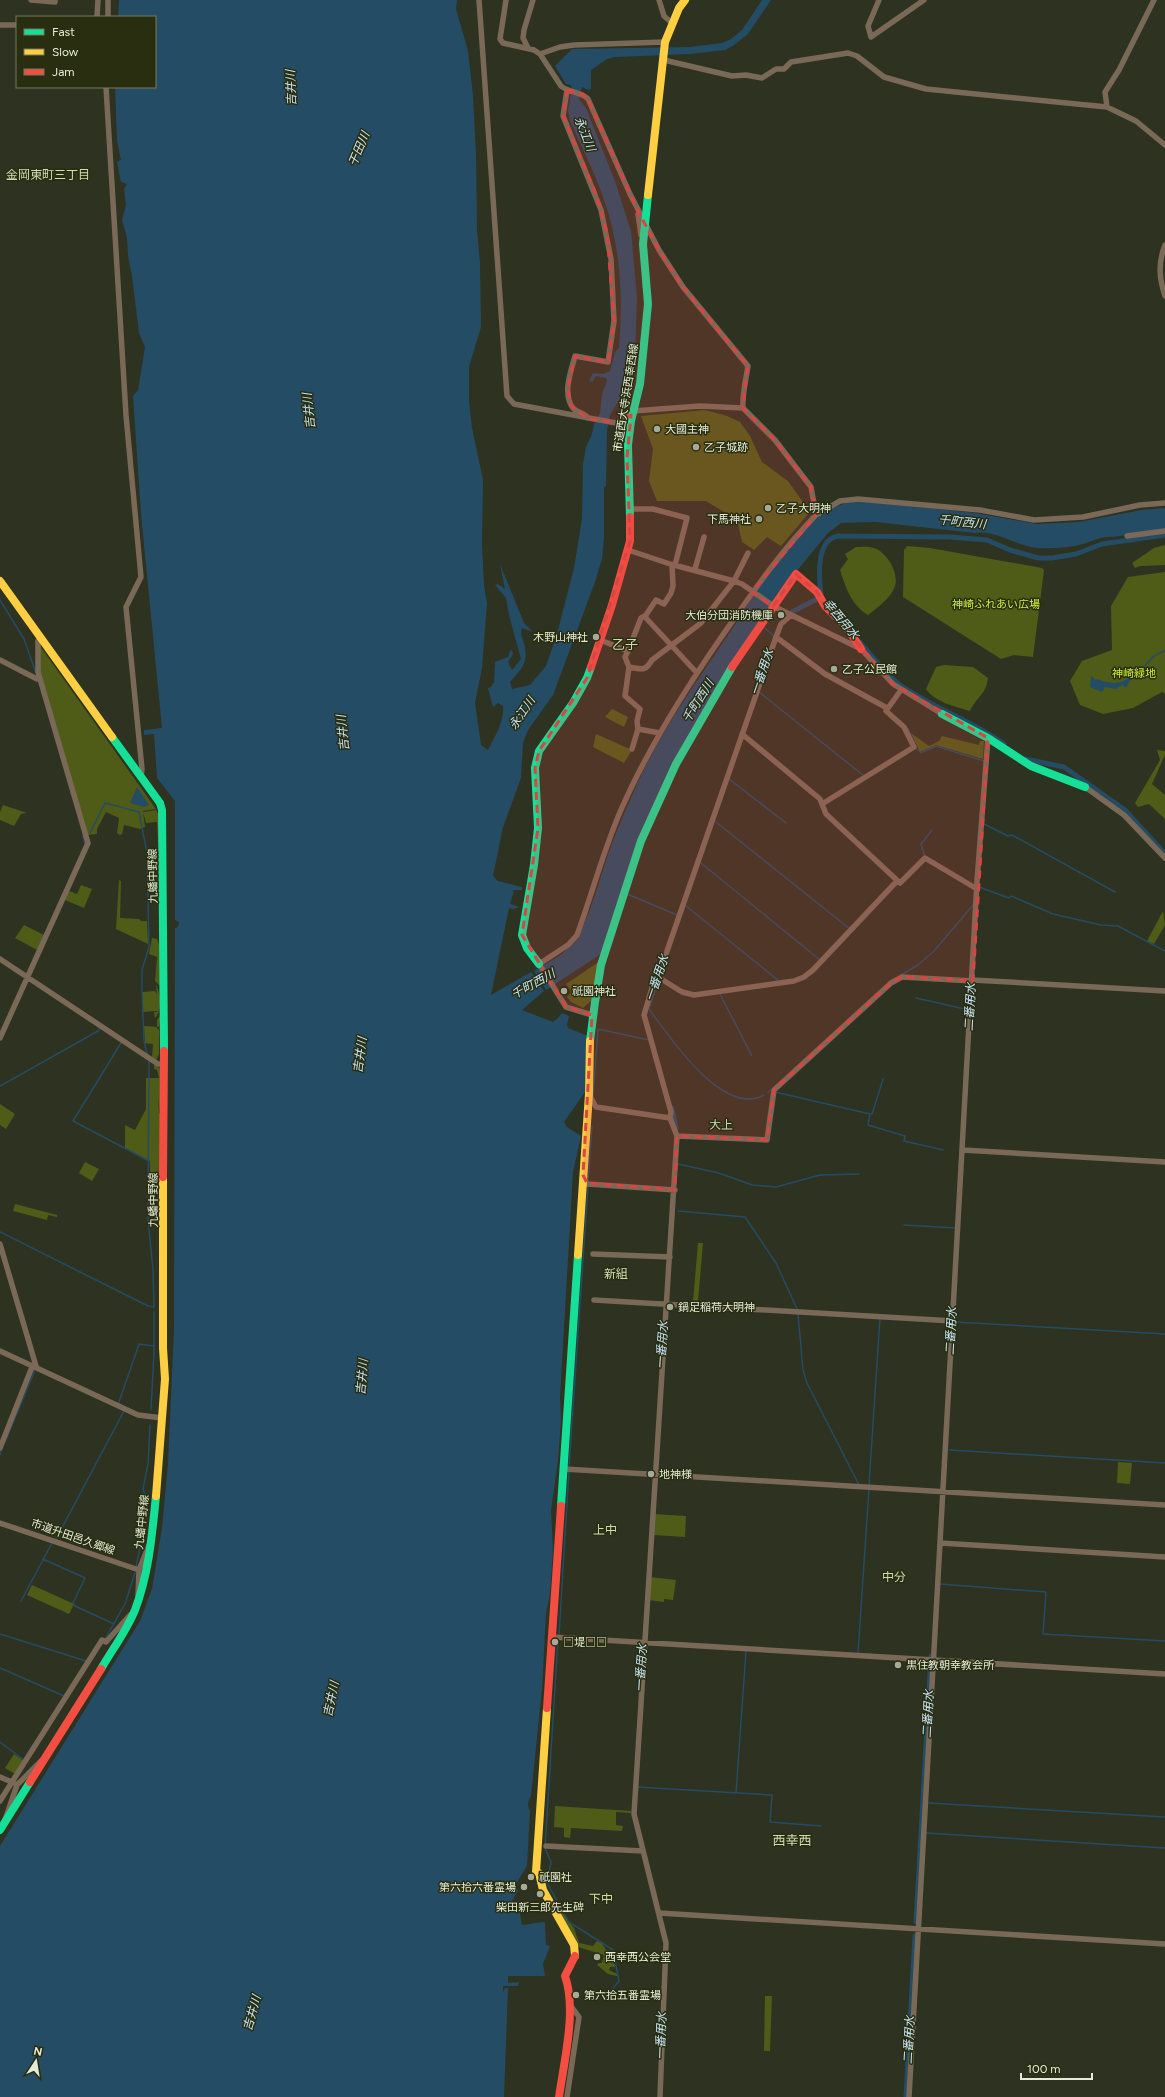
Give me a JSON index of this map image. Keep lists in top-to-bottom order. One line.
{"streets":{"street":["市道西大寺浜西幸西線","九蟠中野線","市道升田邑久郷線"]},"districts":["金岡東町三丁目","乙子","大上","新組","上中","中分","西幸西","下中"],"water":["吉井川","永江川","干田川","千町西川","幸西用水","一番用水","二番用水"],"parks":["神崎ふれあい広場","神崎緑地"],"places":["大國主神","乙子城跡","乙子大明神","下馬神社","大伯分団消防機庫","木野山神社","乙子公民館","祇園神社","鍋足稲荷大明神","地神様","□堤□□","黒住教朝幸教会所","祇園社","第六拾六番霊場","柴田新三郎先生碑","西幸西公会堂","第六拾五番霊場"],"legend":["Fast","Slow","Jam"],"scale_bar":"100 m","north":"top"}
